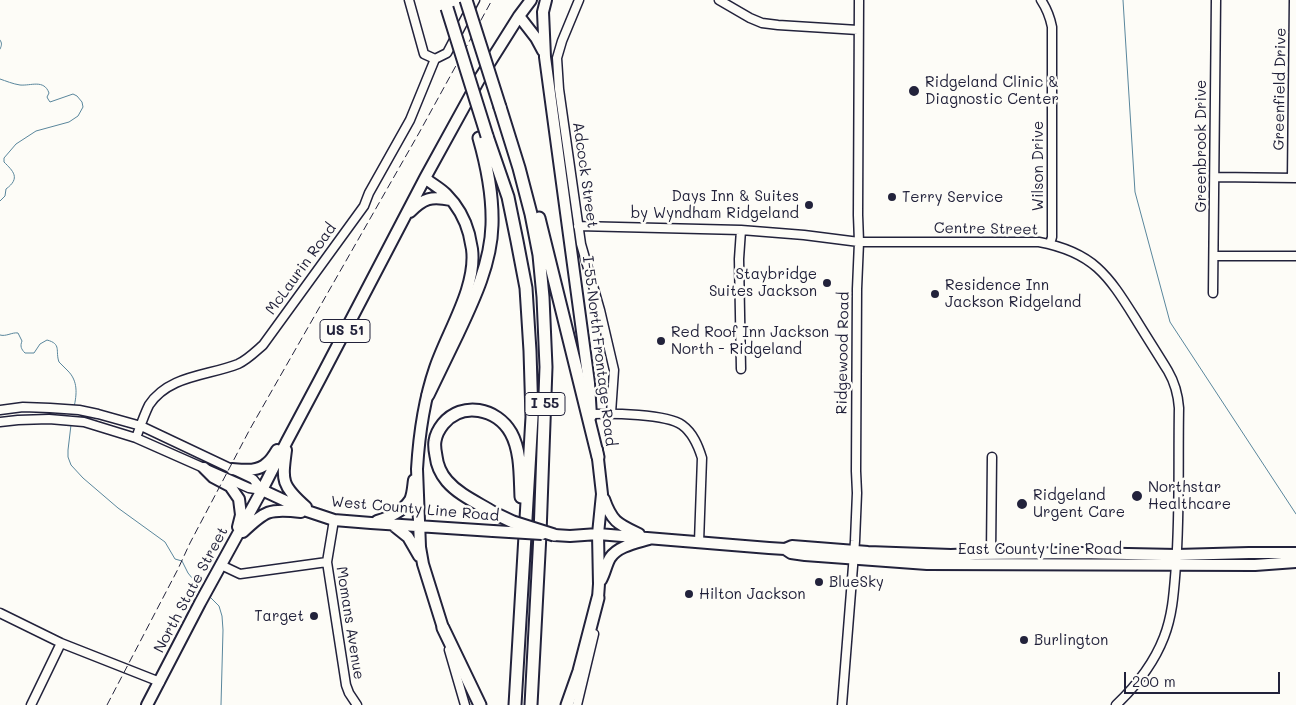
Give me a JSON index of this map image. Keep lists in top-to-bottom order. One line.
{"streets":{"highway":["I 55"],"main road":["US 51","I-55 North Frontage Road","West County Line Road","East County Line Road","North State Street"],"street":["Greenfield Drive","Greenbrook Drive","Wilson Drive","Adcock Street","Centre Street","McLaurin Road","Ridgewood Road","Momans Avenue"]},"crossings":[["Wilson Drive","Centre Street"],["Adcock Street","Centre Street"],["Centre Street","Ridgewood Road"],["Centre Street","East County Line Road"],["McLaurin Road","West County Line Road"],["US 51","West County Line Road"],["US 51","North State Street"],["I-55 North Frontage Road","East County Line Road"],["Ridgewood Road","East County Line Road"],["West County Line Road","East County Line Road"],["West County Line Road","North State Street"],["North State Street","Momans Avenue"]],"places":["Ridgeland Clinic & Diagnostic Center","Terry Service","Days Inn & Suites by Wyndham Ridgeland","Staybridge Suites Jackson","Residence Inn Jackson Ridgeland","Red Roof Inn Jackson North - Ridgeland","Northstar Healthcare","Ridgeland Urgent Care","BlueSky","Hilton Jackson","Target","Burlington"],"scale_bar":"200 m"}
